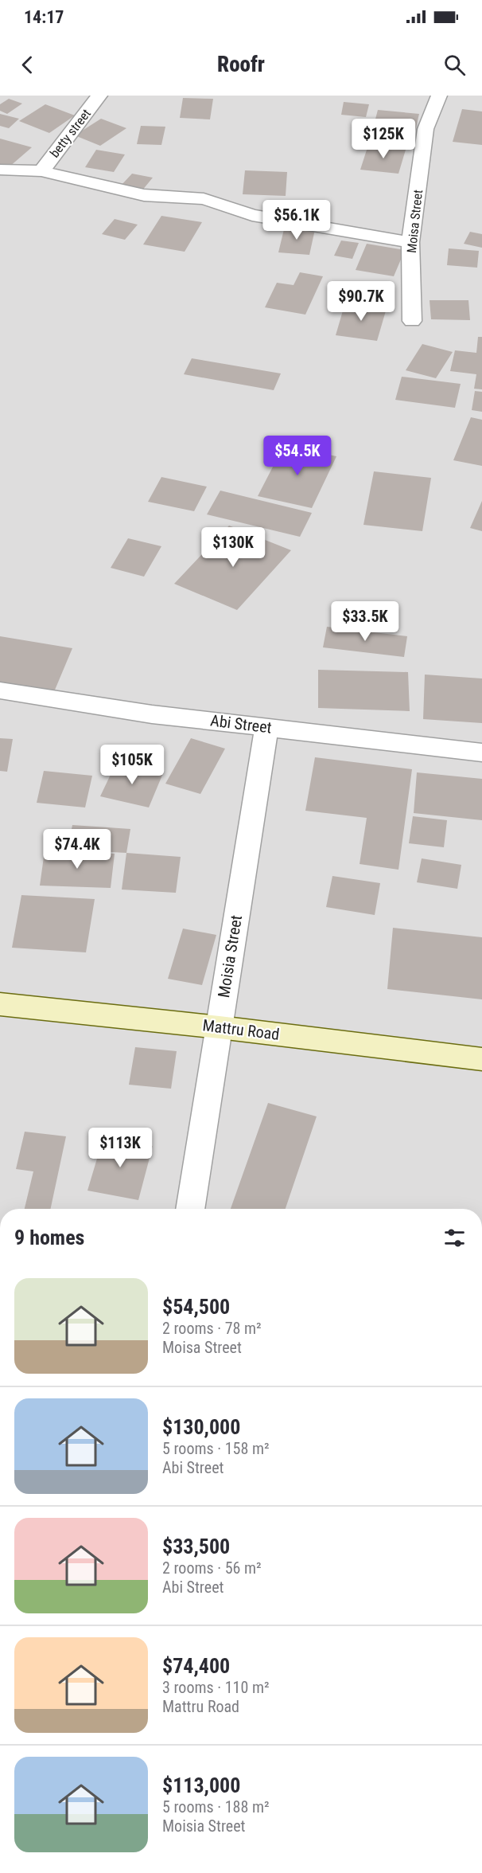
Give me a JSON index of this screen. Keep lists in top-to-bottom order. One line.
{"streets":{"main road":["Mattru Road"],"street":["betty street","Moisa Street","Abi Street","Moisia Street"]},"crossings":[["Abi Street","Moisia Street"],["Moisia Street","Mattru Road"]],"page":{"status":"14:17","header":"Roofr","price":["$125K","$56.1K","$90.7K","$54.5K","$130K","$33.5K","$105K","$74.4K","$113K"],"heading":"9 homes","list":[{"name":"$54,500","note":"2 rooms · 78 m² · Moisa Street"},{"name":"$130,000","note":"5 rooms · 158 m² · Abi Street"},{"name":"$33,500","note":"2 rooms · 56 m² · Abi Street"},{"name":"$74,400","note":"3 rooms · 110 m² · Mattru Road"},{"name":"$113,000","note":"5 rooms · 188 m² · Moisia Street"}]}}
